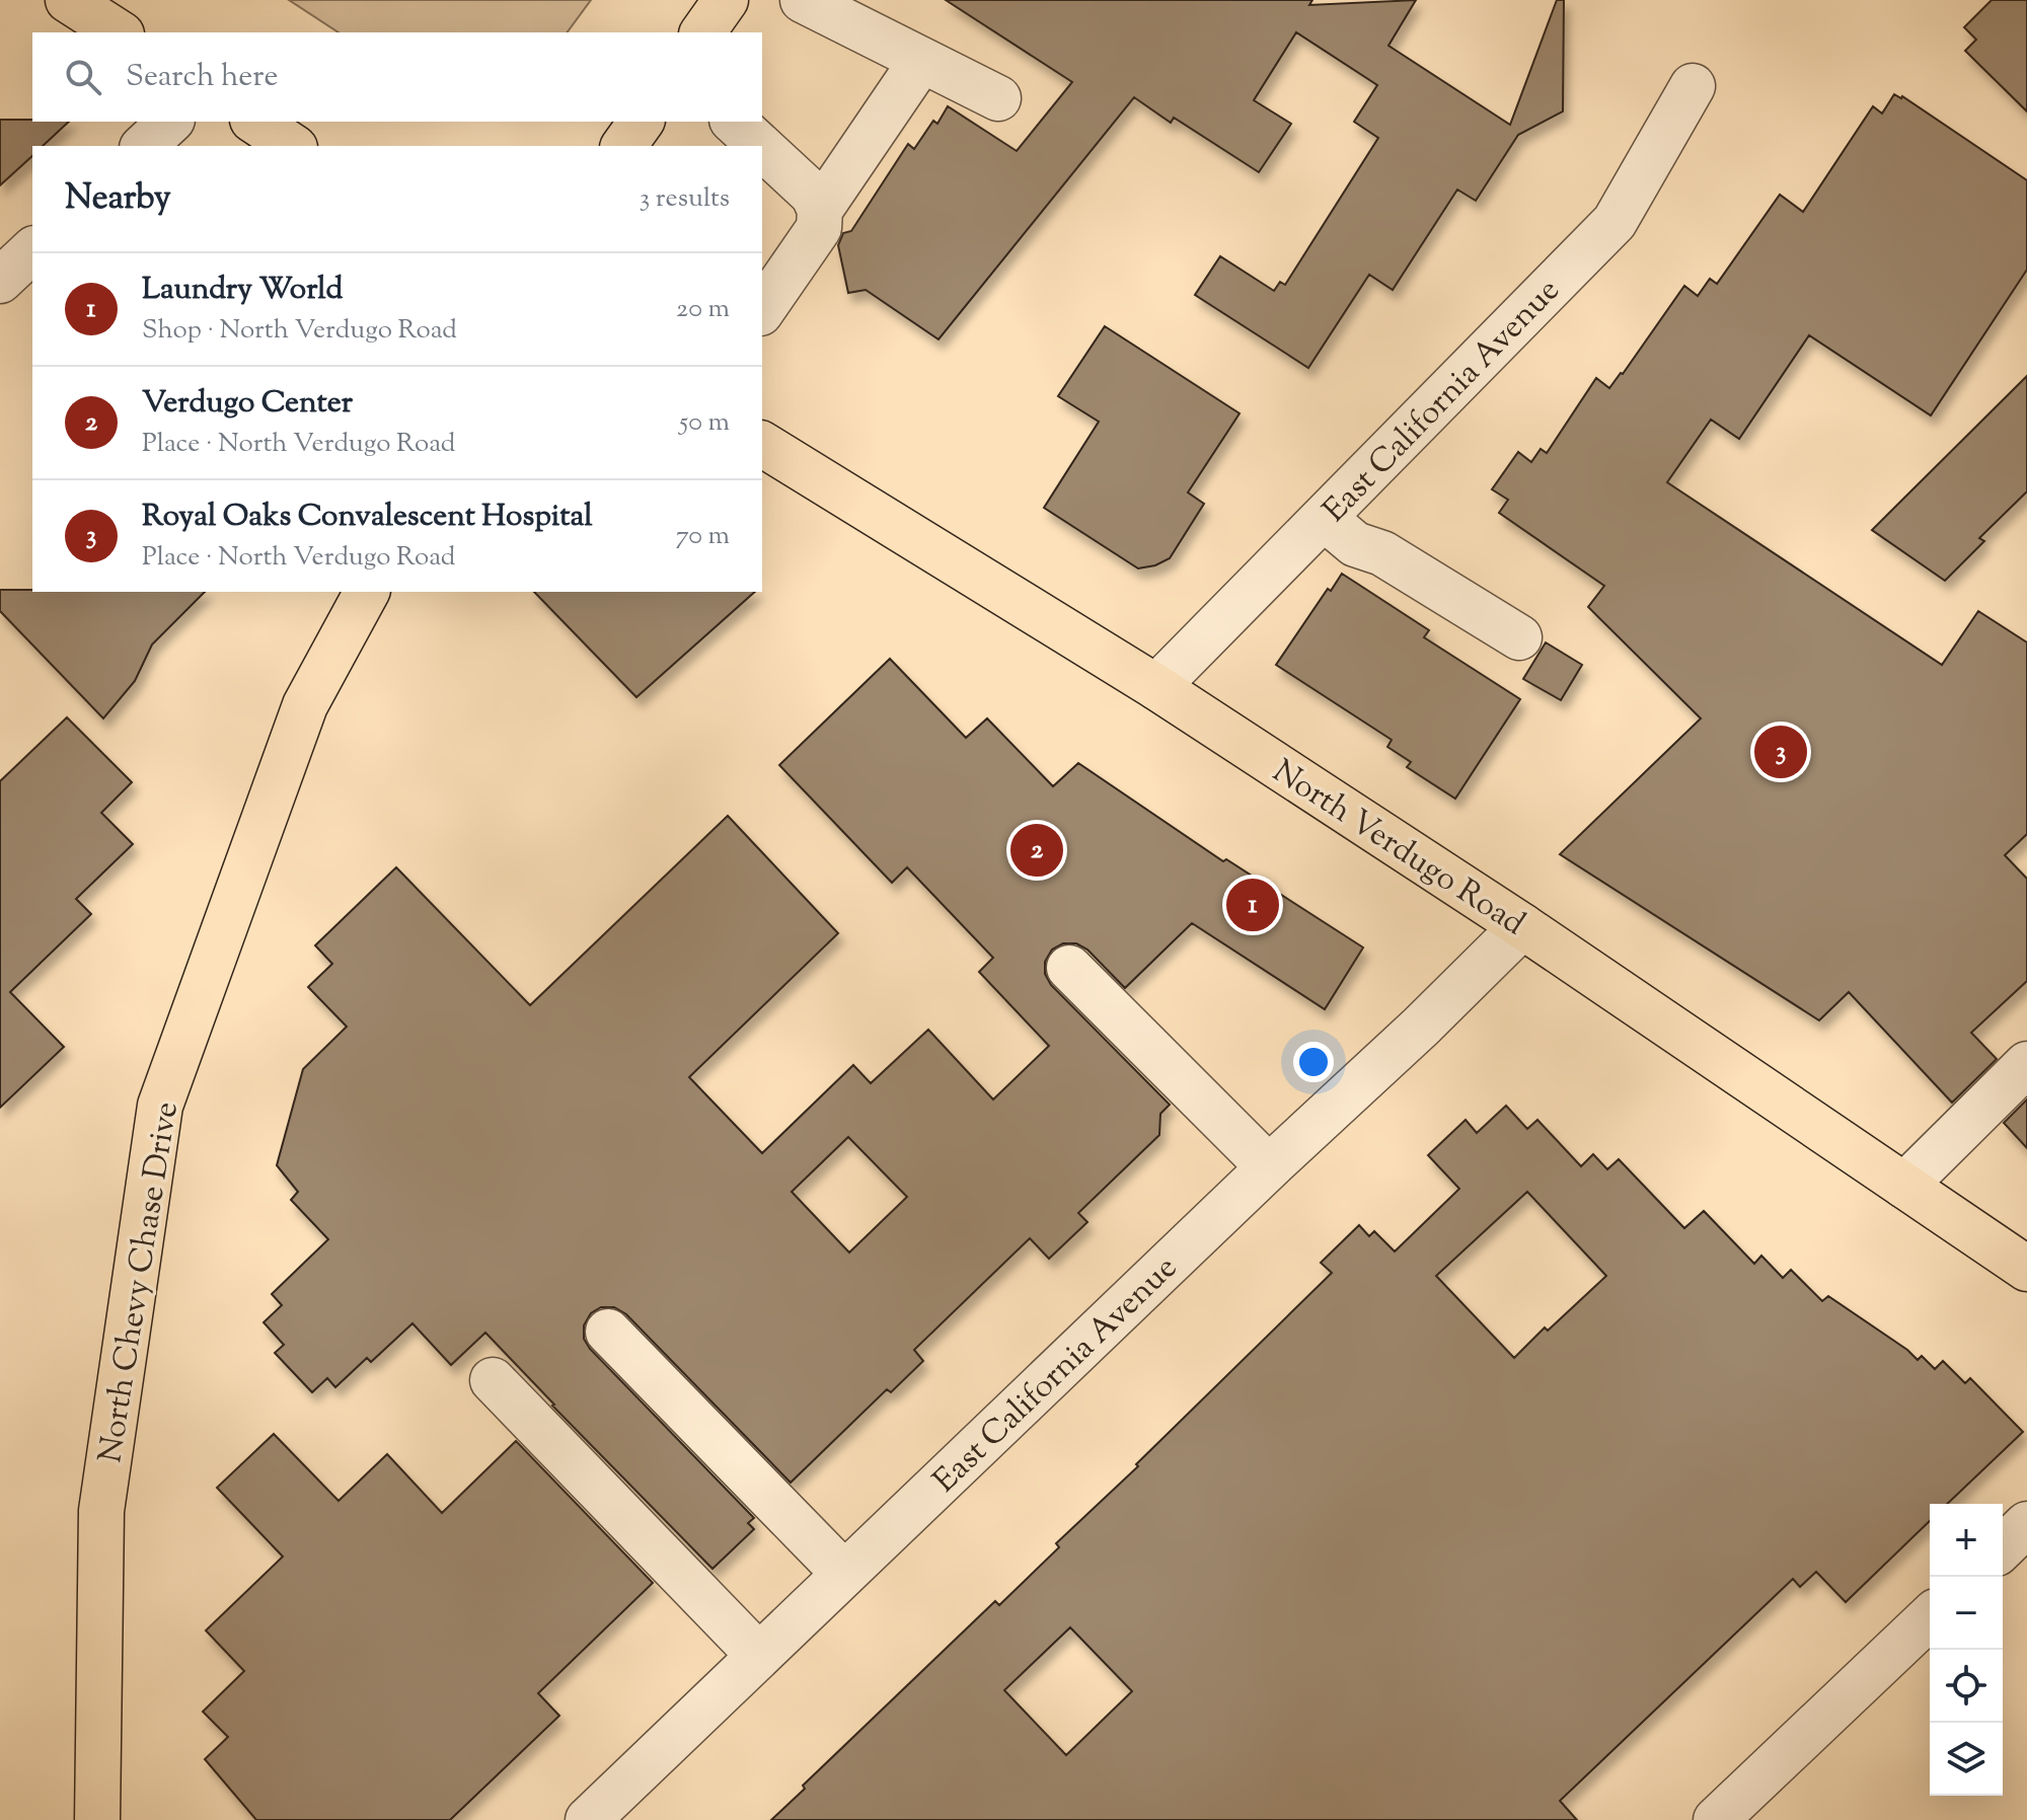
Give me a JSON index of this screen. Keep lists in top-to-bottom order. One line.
{"streets":{"main road":["North Verdugo Road","North Chevy Chase Drive"],"street":["East California Avenue"]},"crossings":[["East California Avenue","North Verdugo Road"]],"page":{"search":"Search here","heading":["Nearby","3 results"],"list":[{"mark":"1","name":"Laundry World","note":"Shop · North Verdugo Road","value":"20 m"},{"mark":"2","name":"Verdugo Center","note":"Place · North Verdugo Road","value":"50 m"},{"mark":"3","name":"Royal Oaks Convalescent Hospital","note":"Place · North Verdugo Road","value":"70 m"}],"pins":["3","2","1"],"map_buttons":["+","−"]}}
